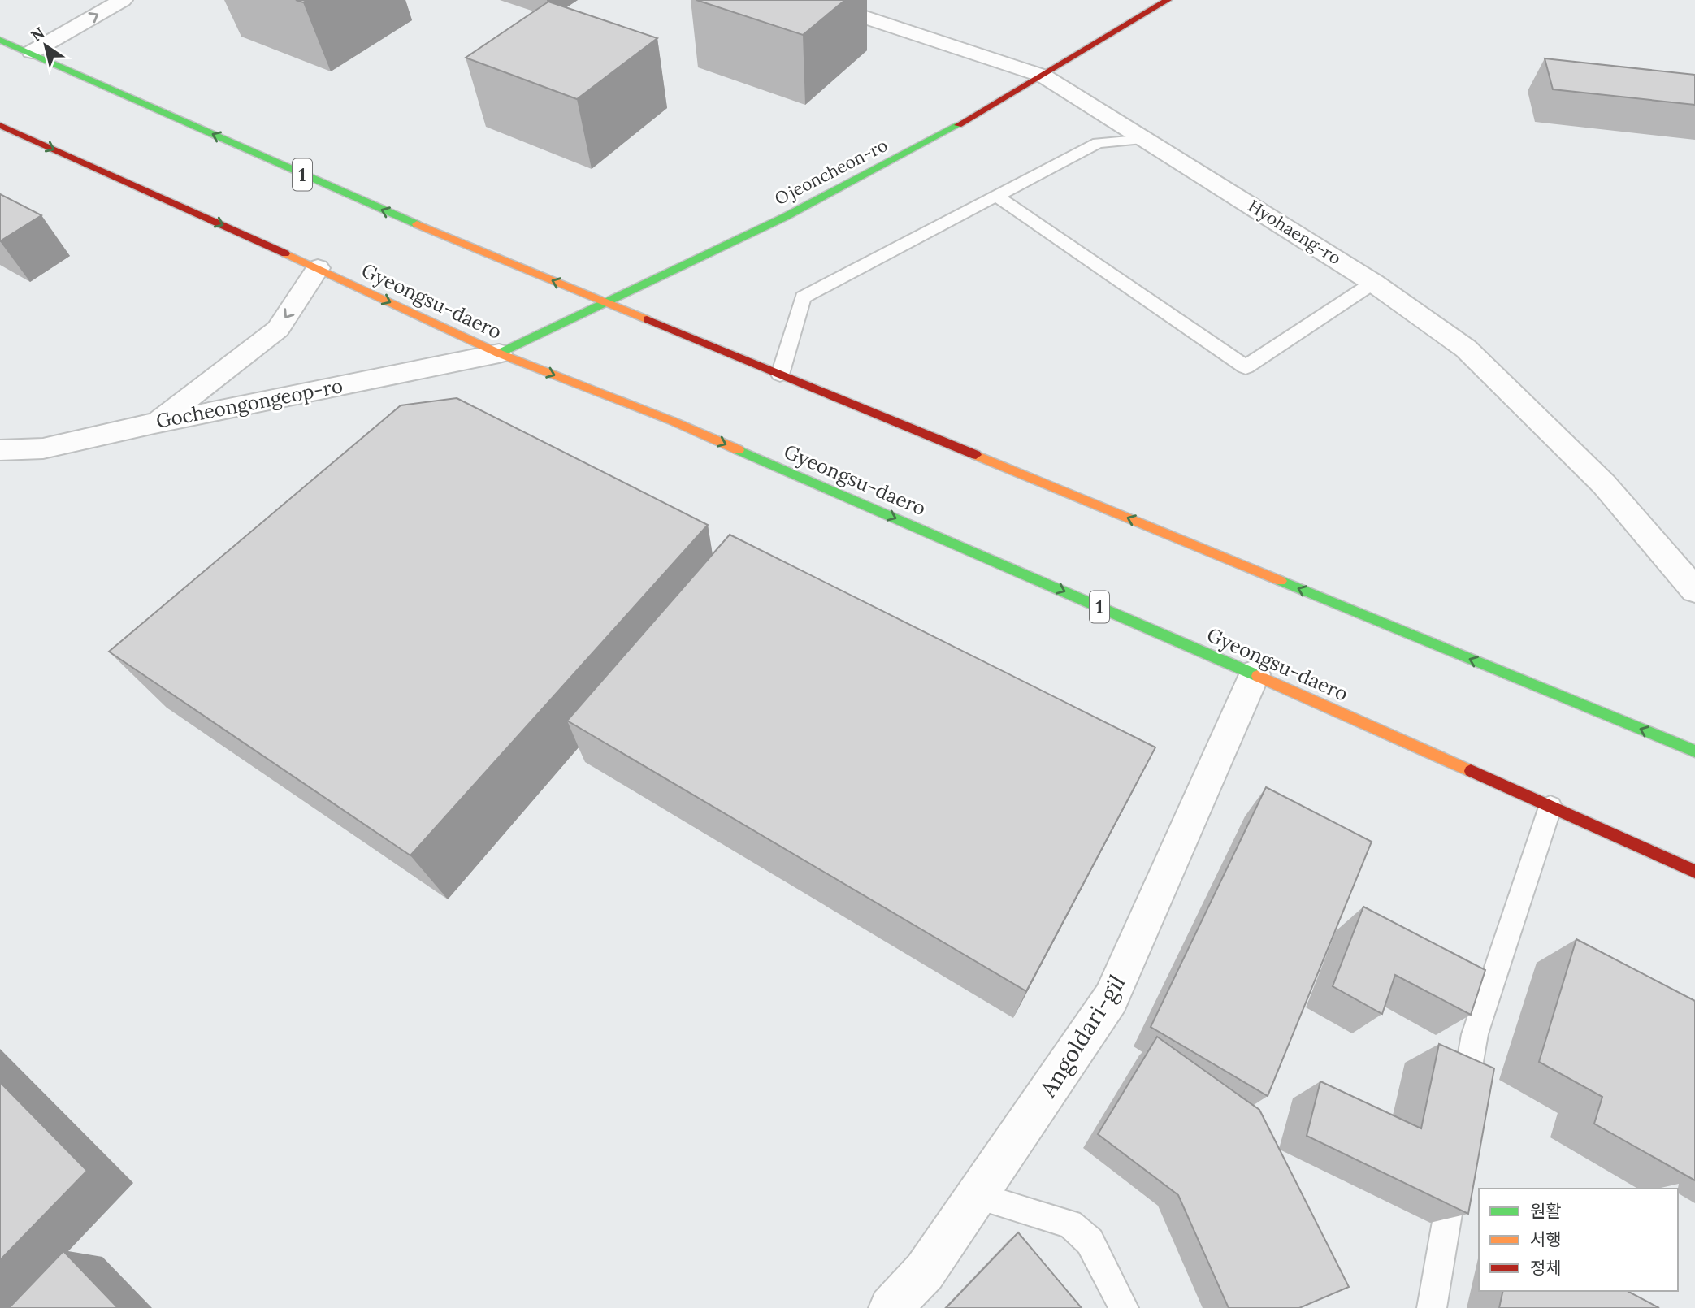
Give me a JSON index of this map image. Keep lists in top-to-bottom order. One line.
{"streets":{"main road":["Ojeoncheon-ro","1","Gyeongsu-daero"],"street":["Hyohaeng-ro","Gocheongongeop-ro","Angoldari-gil"]},"crossings":[["Ojeoncheon-ro","1"],["Ojeoncheon-ro","Hyohaeng-ro"],["Ojeoncheon-ro","Gyeongsu-daero"],["Ojeoncheon-ro","Gocheongongeop-ro"],["Gyeongsu-daero","Gocheongongeop-ro"],["Gyeongsu-daero","Angoldari-gil"]],"legend":["원활","서행","정체"],"north":"top left"}
